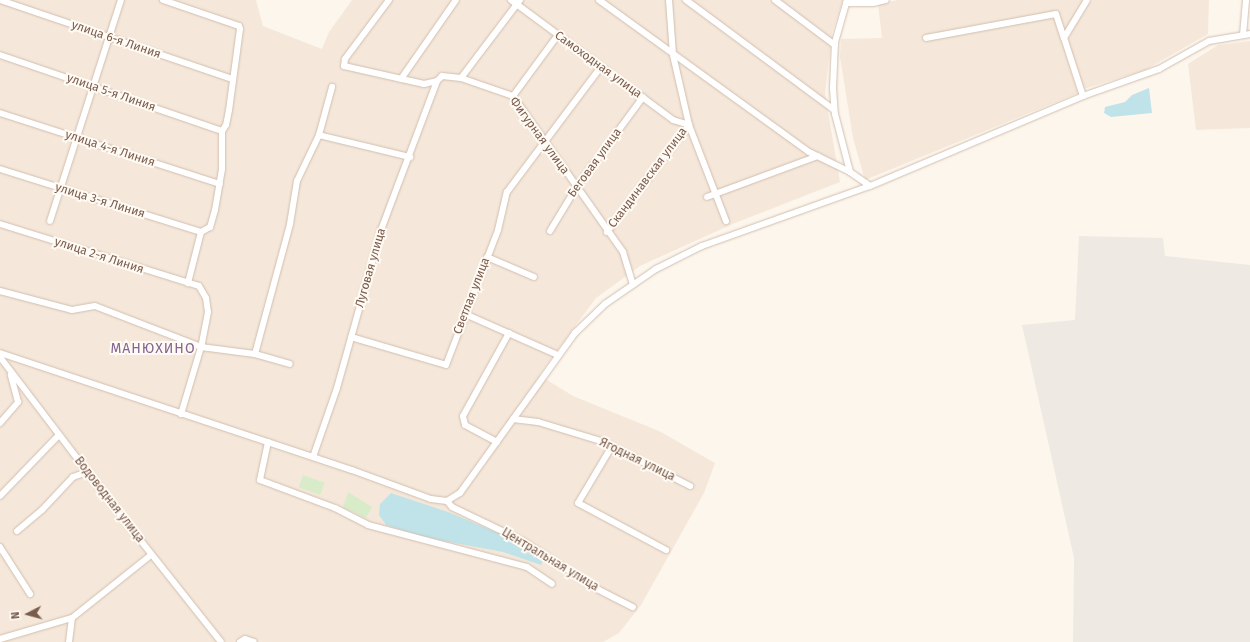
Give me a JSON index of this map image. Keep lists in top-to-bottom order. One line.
{"streets":{"street":["улица 6-я Линия","Самоходная улица","улица 5-я Линия","Фигурная улица","улица 4-я Линия","Беговая улица","Скандинавская улица","улица 3-я Линия","улица 2-я Линия","Луговая улица","Светлая улица","Ягодная улица","Водоводная улица","Центральная улица"]},"crossings":[["Самоходная улица","Беговая улица"],["Самоходная улица","Скандинавская улица"],["Самоходная улица","Светлая улица"],["Фигурная улица","Беговая улица"],["Фигурная улица","Скандинавская улица"],["Фигурная улица","Луговая улица"],["Фигурная улица","Светлая улица"],["Луговая улица","Светлая улица"]],"districts":["МАНЮХИНО"],"north":"left"}
